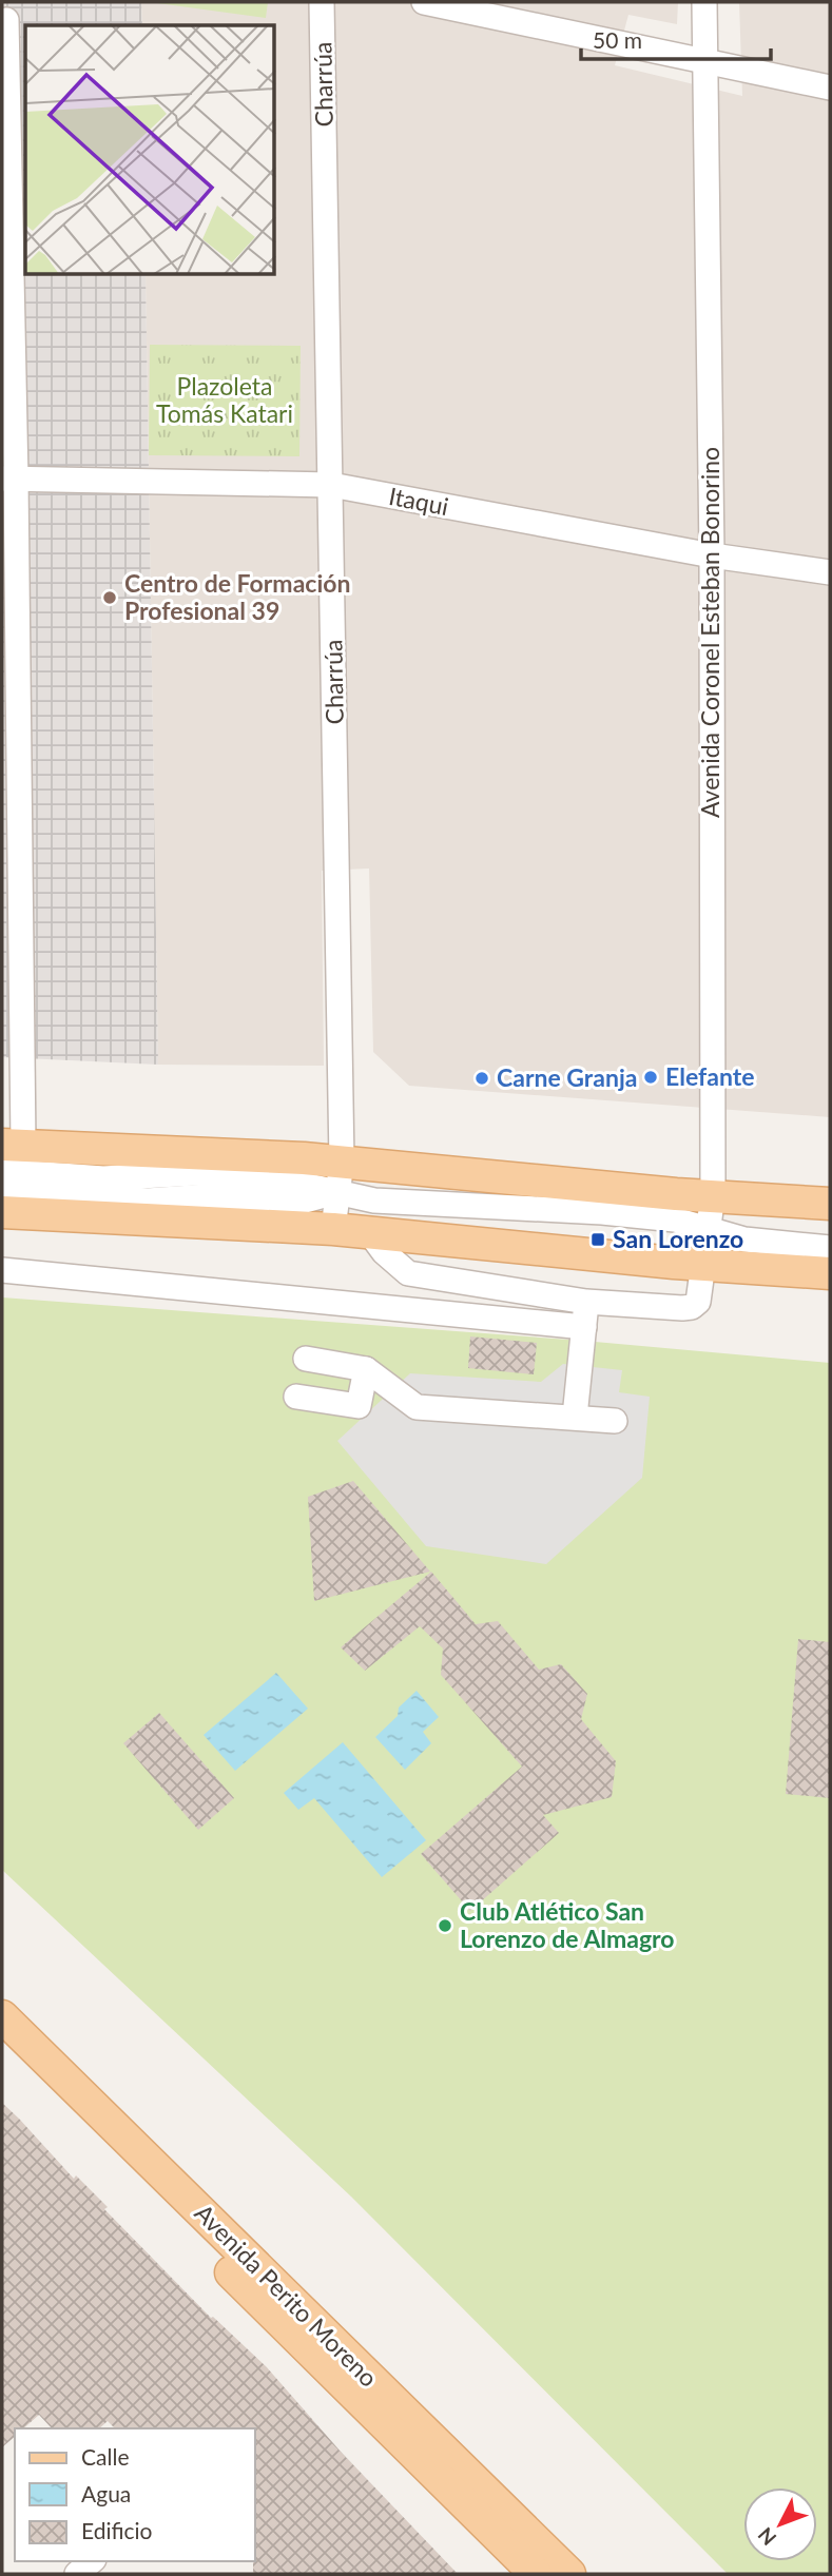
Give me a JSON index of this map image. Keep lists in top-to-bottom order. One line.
{"streets":{"main road":["Avenida Perito Moreno"],"street":["Charrúa","Itaqui","Avenida Coronel Esteban Bonorino"]},"crossings":[["Charrúa","Itaqui"],["Itaqui","Avenida Coronel Esteban Bonorino"]],"parks":["Plazoleta Tomás Katari"],"places":{"other":["Centro de Formación Profesional 39","Elefante","Carne Granja","Club Atlético San Lorenzo de Almagro"],"transit":["San Lorenzo"]},"legend":["Calle","Agua","Edificio"],"scale_bar":"50 m","north":"bottom left"}
